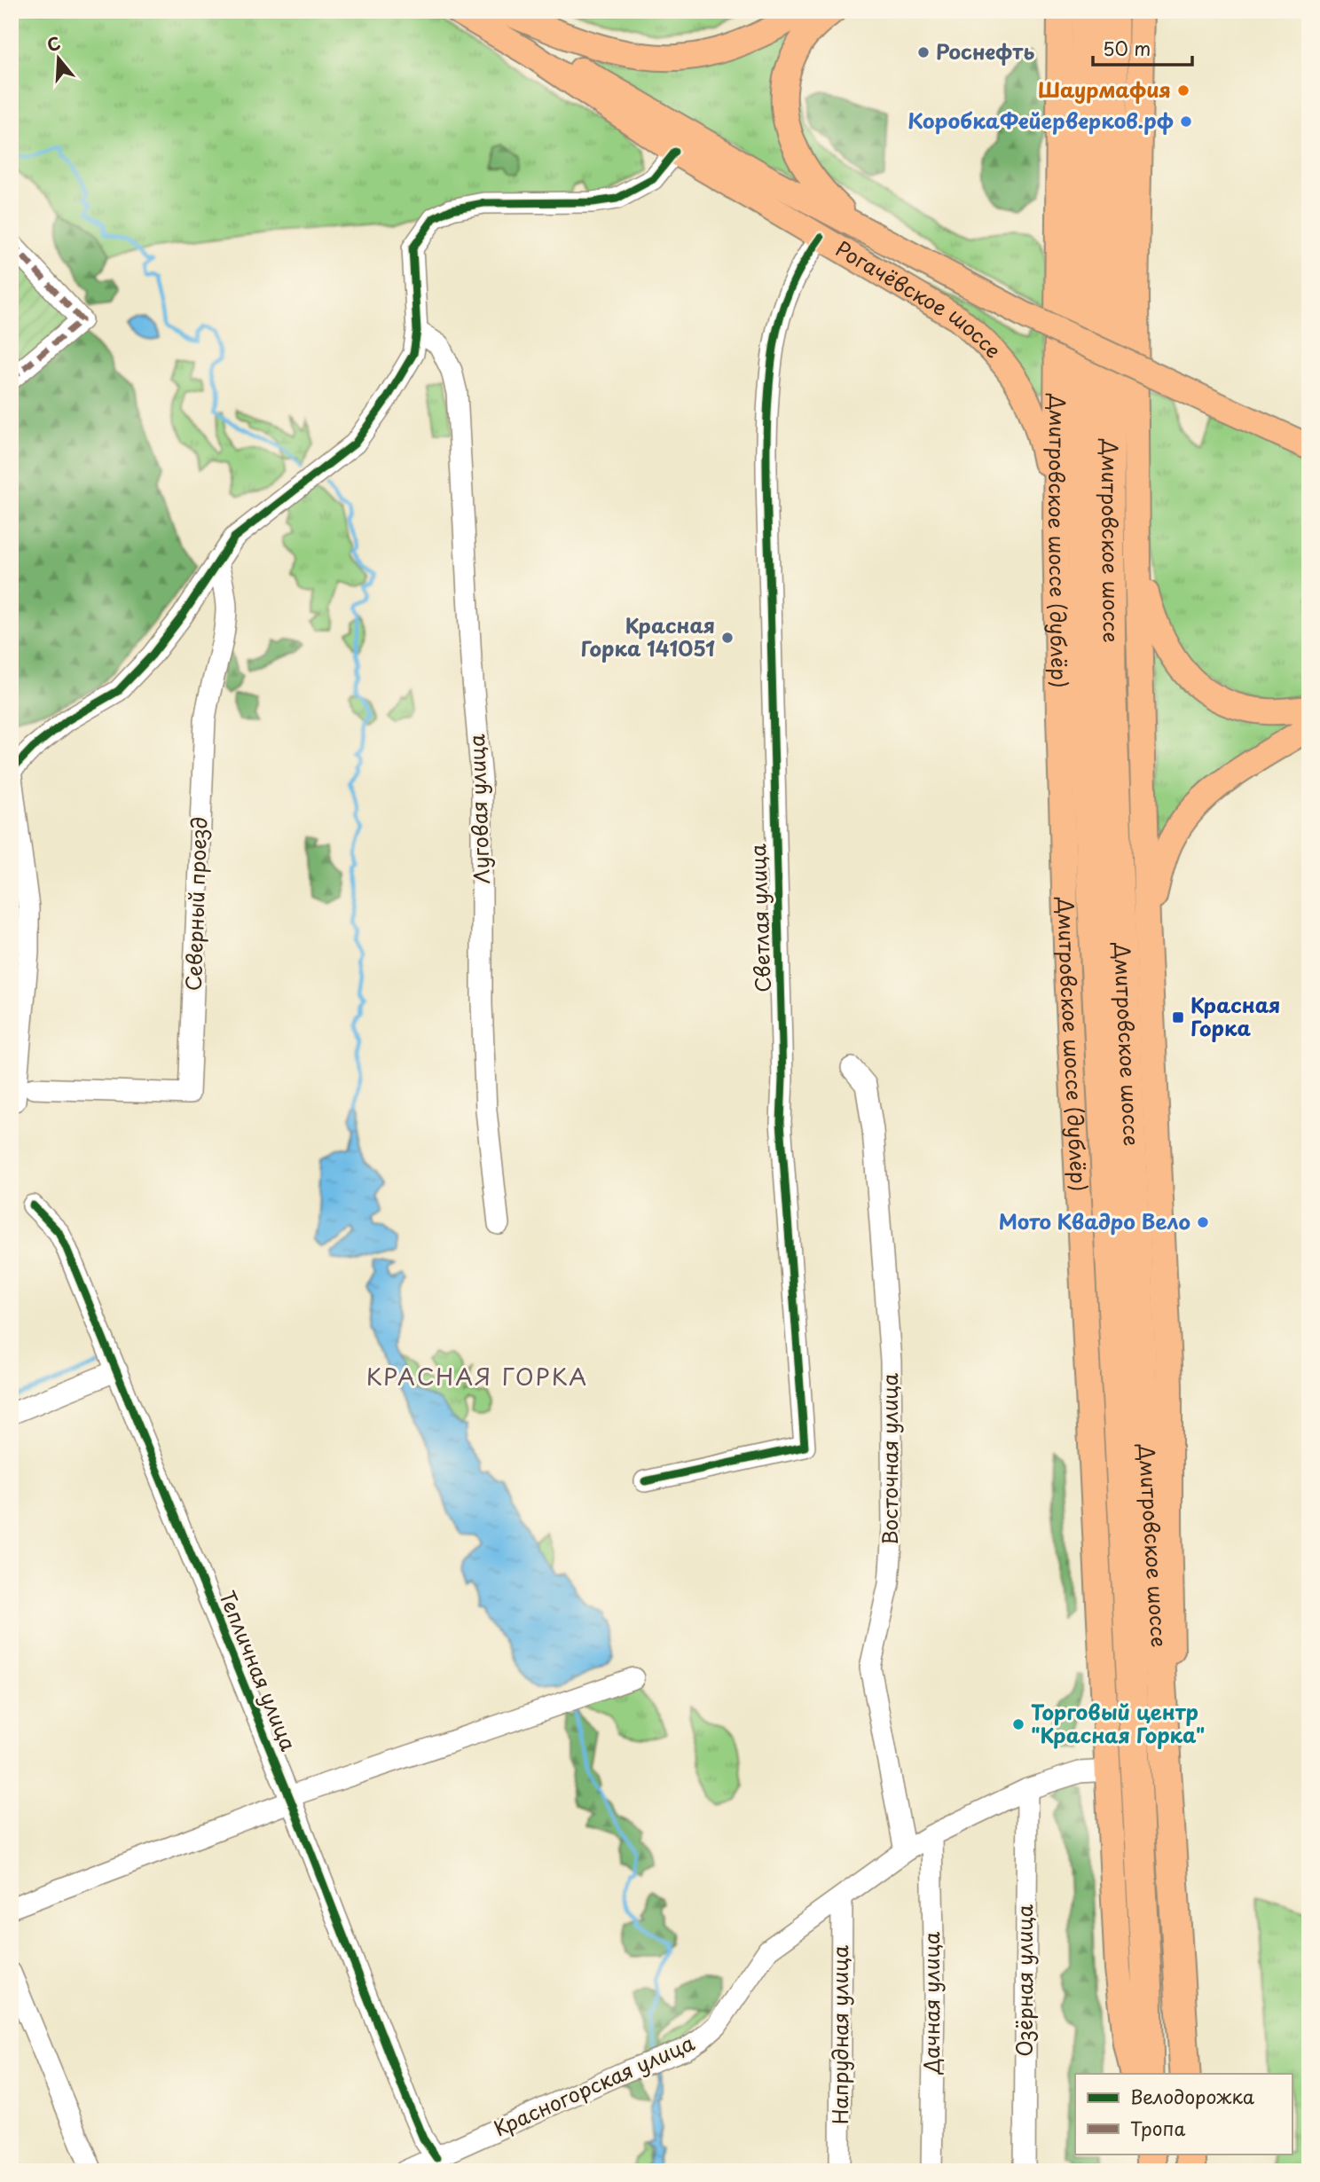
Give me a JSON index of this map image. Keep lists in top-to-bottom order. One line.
{"streets":{"highway":["Дмитровское шоссе"],"main road":["Рогачёвское шоссе","Дмитровское шоссе (дублёр)"],"street":["Луговая улица","Северный проезд","Светлая улица","Восточная улица","Тепличная улица","Озёрная улица","Дачная улица","Напрудная улица","Красногорская улица"]},"crossings":[["Рогачёвское шоссе","Дмитровское шоссе (дублёр)"],["Рогачёвское шоссе","Светлая улица"],["Дмитровское шоссе (дублёр)","Красногорская улица"],["Восточная улица","Красногорская улица"],["Тепличная улица","Красногорская улица"],["Озёрная улица","Красногорская улица"],["Дачная улица","Красногорская улица"],["Напрудная улица","Красногорская улица"]],"districts":["КРАСНАЯ ГОРКА"],"places":{"other":["Роснефть","Шаурмафия","КоробкаФейерверков.рф","Красная Горка 141051","Мото Квадро Вело","Торговый центр \"Красная Горка\""],"transit":["Красная Горка"]},"legend":["Велодорожка","Тропа"],"scale_bar":"50 m","north":"top"}
